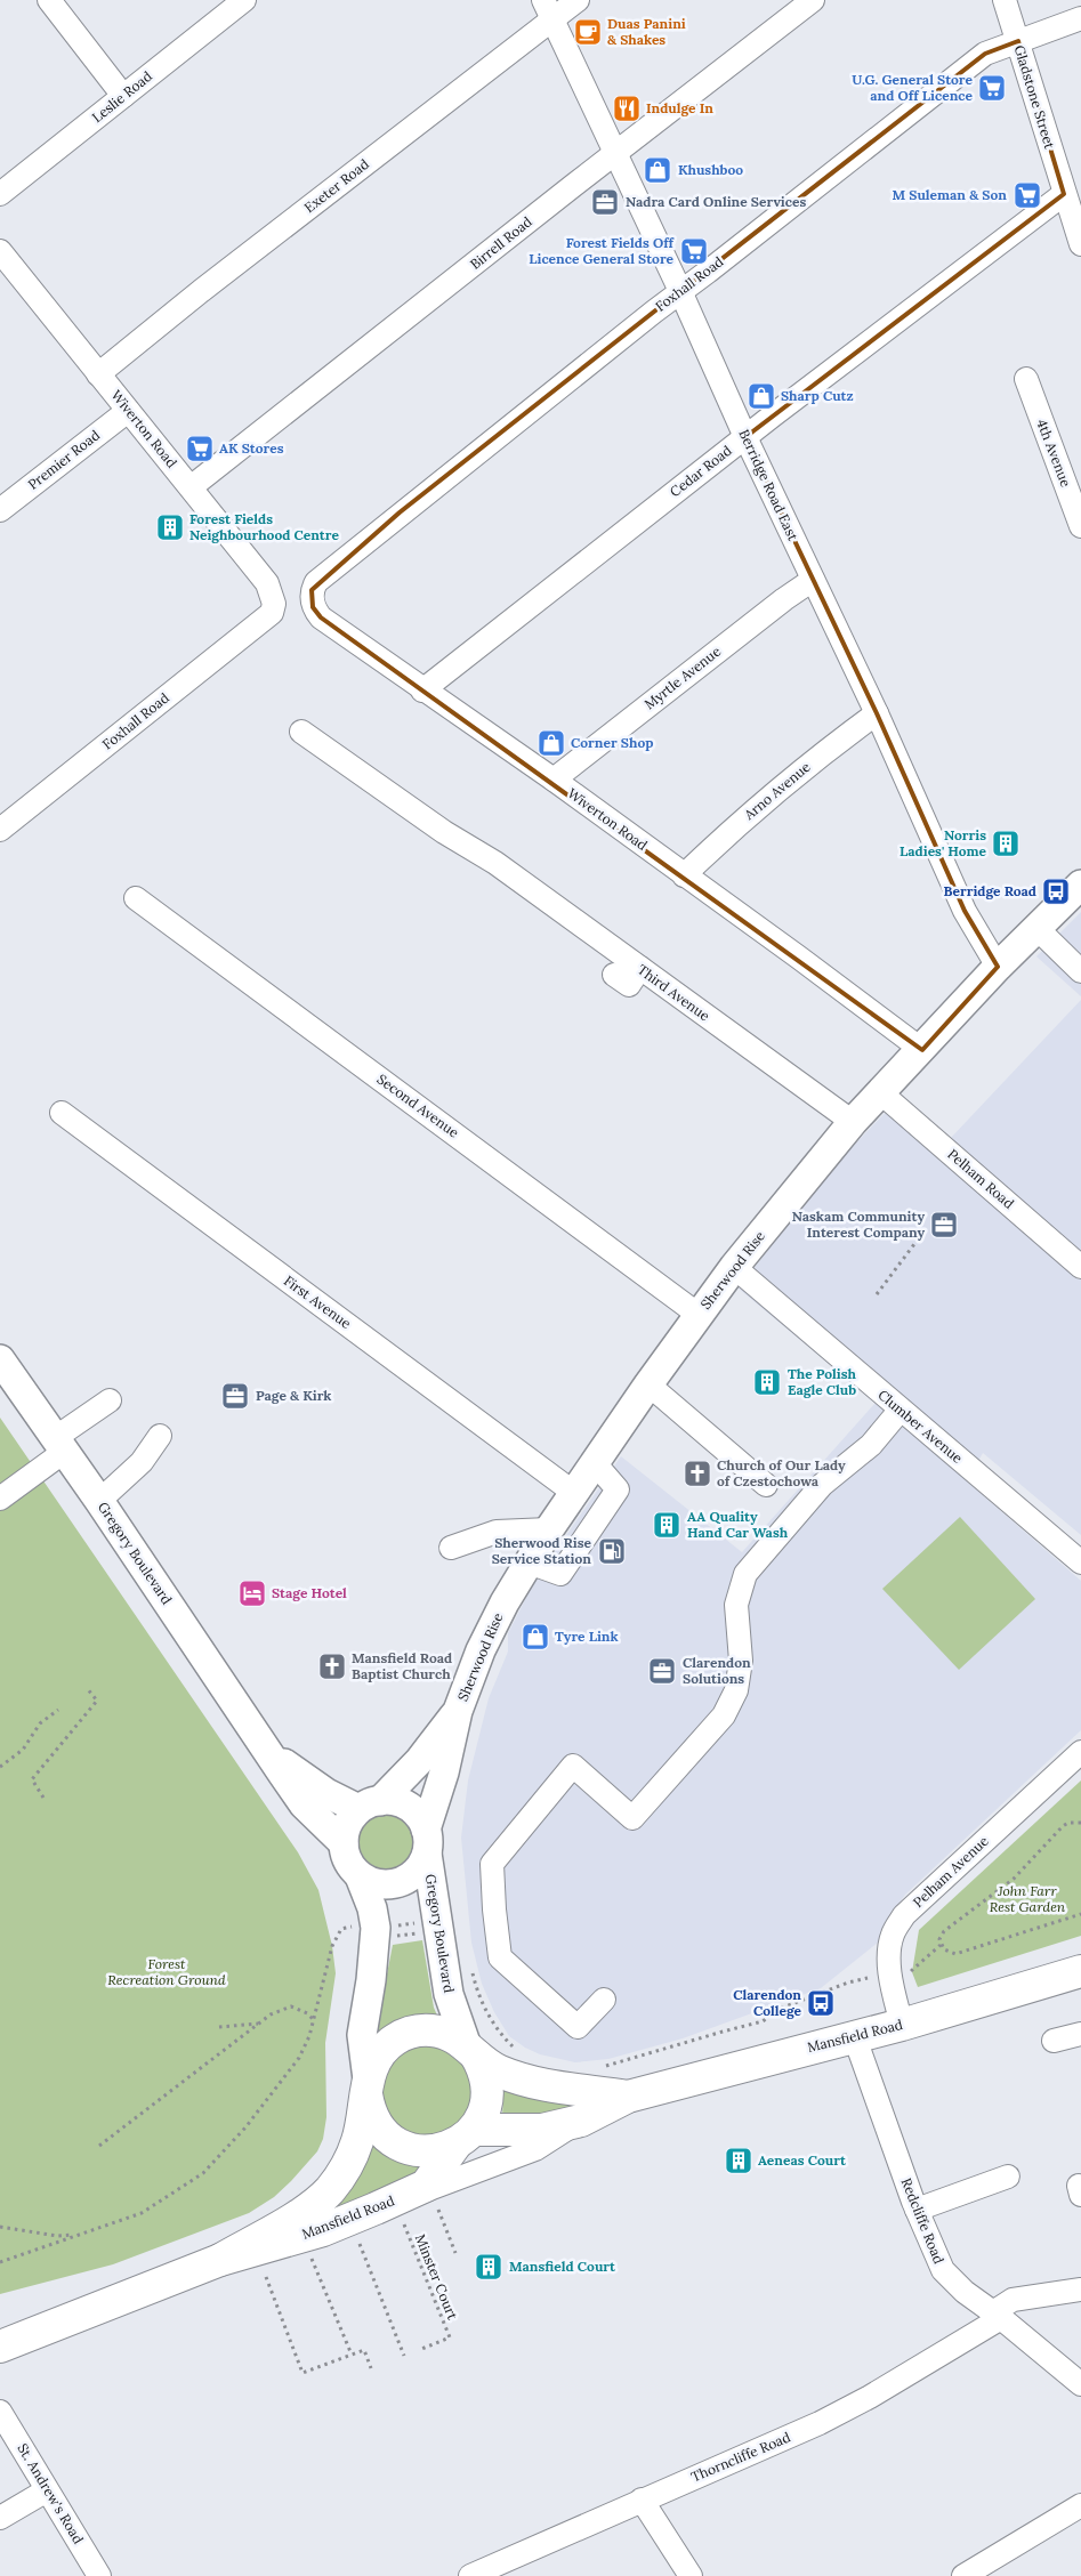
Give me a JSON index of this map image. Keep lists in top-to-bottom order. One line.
{"streets":{"highway":["Mansfield Road"],"main road":["Sherwood Rise","Gregory Boulevard"],"street":["Leslie Road","Gladstone Street","Exeter Road","Birrell Road","Foxhall Road","Wiverton Road","4th Avenue","Premier Road","Cedar Road","Berridge Road East","Myrtle Avenue","Arno Avenue","Third Avenue","Second Avenue","Pelham Road","First Avenue","Clumber Avenue","Pelham Avenue","Redcliffe Road","Thorncliffe Road","St. Andrew's Road"],"path":["Minster Court"]},"crossings":[["Gladstone Street","Foxhall Road"],["Gladstone Street","Cedar Road"],["Exeter Road","Wiverton Road"],["Exeter Road","Berridge Road East"],["Birrell Road","Wiverton Road"],["Birrell Road","Berridge Road East"],["Foxhall Road","Wiverton Road"],["Foxhall Road","Berridge Road East"],["Wiverton Road","Premier Road"],["Wiverton Road","Cedar Road"],["Wiverton Road","Myrtle Avenue"],["Wiverton Road","Arno Avenue"],["Wiverton Road","Sherwood Rise"],["Cedar Road","Berridge Road East"],["Berridge Road East","Myrtle Avenue"],["Berridge Road East","Arno Avenue"],["Berridge Road East","Sherwood Rise"],["Third Avenue","Sherwood Rise"],["Second Avenue","Sherwood Rise"],["Pelham Road","Sherwood Rise"],["Sherwood Rise","First Avenue"],["Sherwood Rise","Clumber Avenue"],["Sherwood Rise","Gregory Boulevard"],["Gregory Boulevard","Mansfield Road"],["Pelham Avenue","Mansfield Road"],["Mansfield Road","Redcliffe Road"],["Redcliffe Road","Thorncliffe Road"]],"parks":["John Farr Rest Garden","Forest Recreation Ground"],"places":{"cafe":["Duas Panini & Shakes"],"supermarket":["U.G. General Store and Off Licence","M Suleman & Son","Forest Fields Off Licence General Store","AK Stores"],"restaurant":["Indulge In"],"shop":["Khushboo","Sharp Cutz","Corner Shop","Tyre Link"],"office":["Nadra Card Online Services","Naskam Community Interest Company","Page & Kirk","Clarendon Solutions"],"building":["Forest Fields Neighbourhood Centre","Norris Ladies' Home","The Polish Eagle Club","AA Quality Hand Car Wash","Aeneas Court","Mansfield Court"],"bus stop":["Berridge Road","Clarendon College"],"church":["Church of Our Lady of Czestochowa","Mansfield Road Baptist Church"],"fuel station":["Sherwood Rise Service Station"],"hotel":["Stage Hotel"]}}
